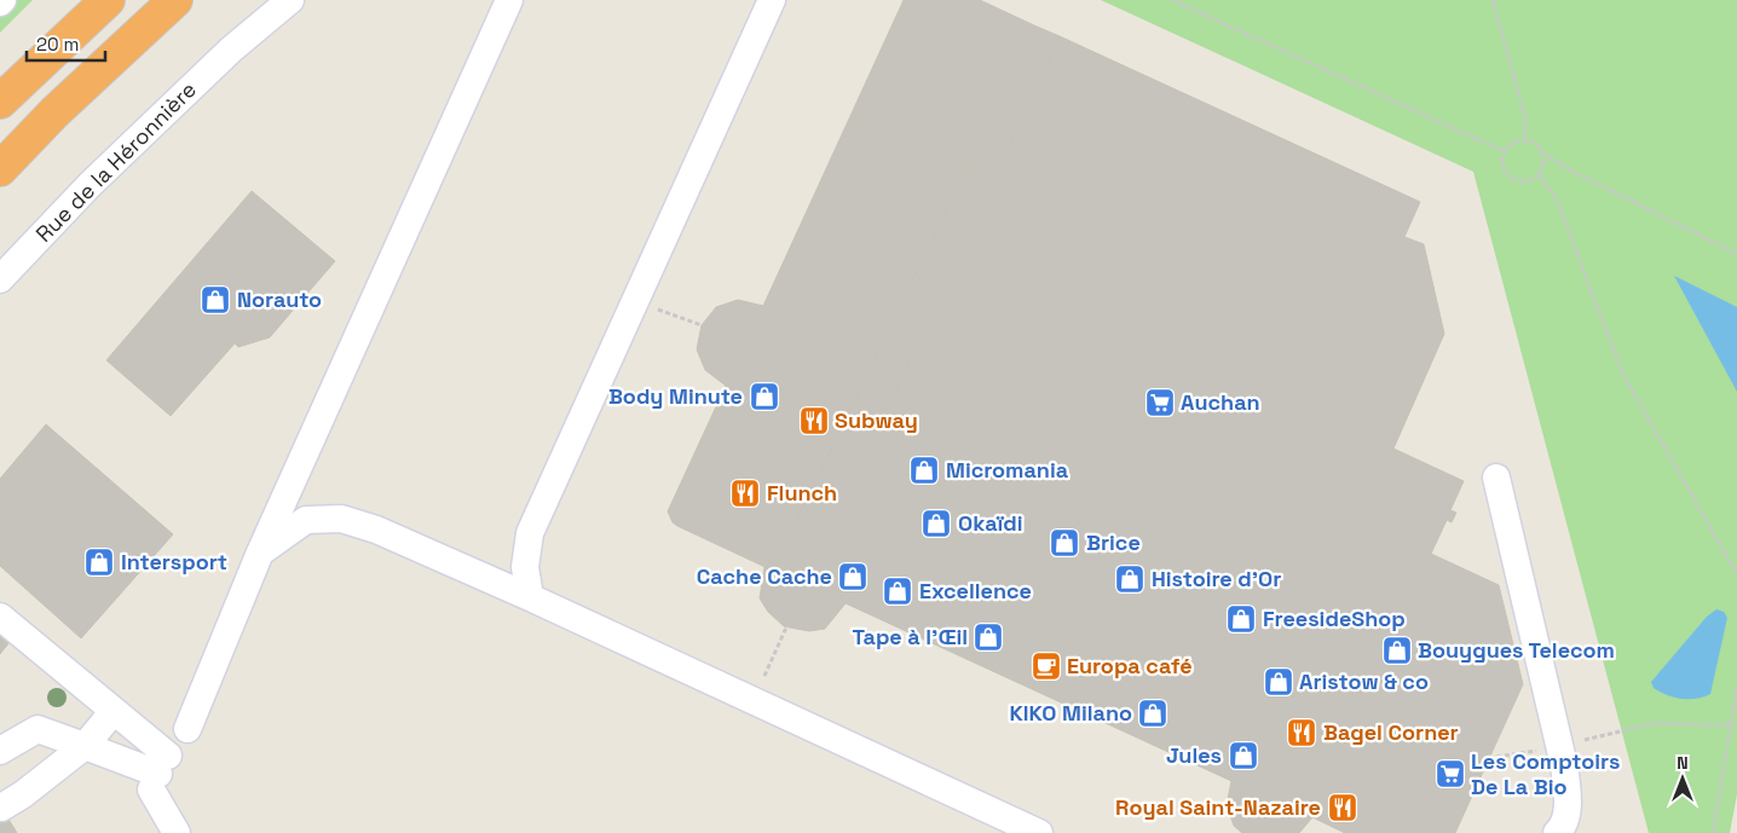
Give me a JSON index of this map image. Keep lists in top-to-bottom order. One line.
{"streets":{"lane":["Rue de la Héronnière"]},"places":{"shop":["Norauto","Body Minute","Micromania","Okaïdi","Brice","Intersport","Cache Cache","Histoire d'Or","Excellence","FreesideShop","Tape à l'Œil","Bouygues Telecom","Aristow & co","KIKO Milano","Jules"],"supermarket":["Auchan","Les Comptoirs De La Bio"],"restaurant":["Subway","Flunch","Bagel Corner","Royal Saint-Nazaire"],"cafe":["Europa café"]},"scale_bar":"20 m","north":"top"}
